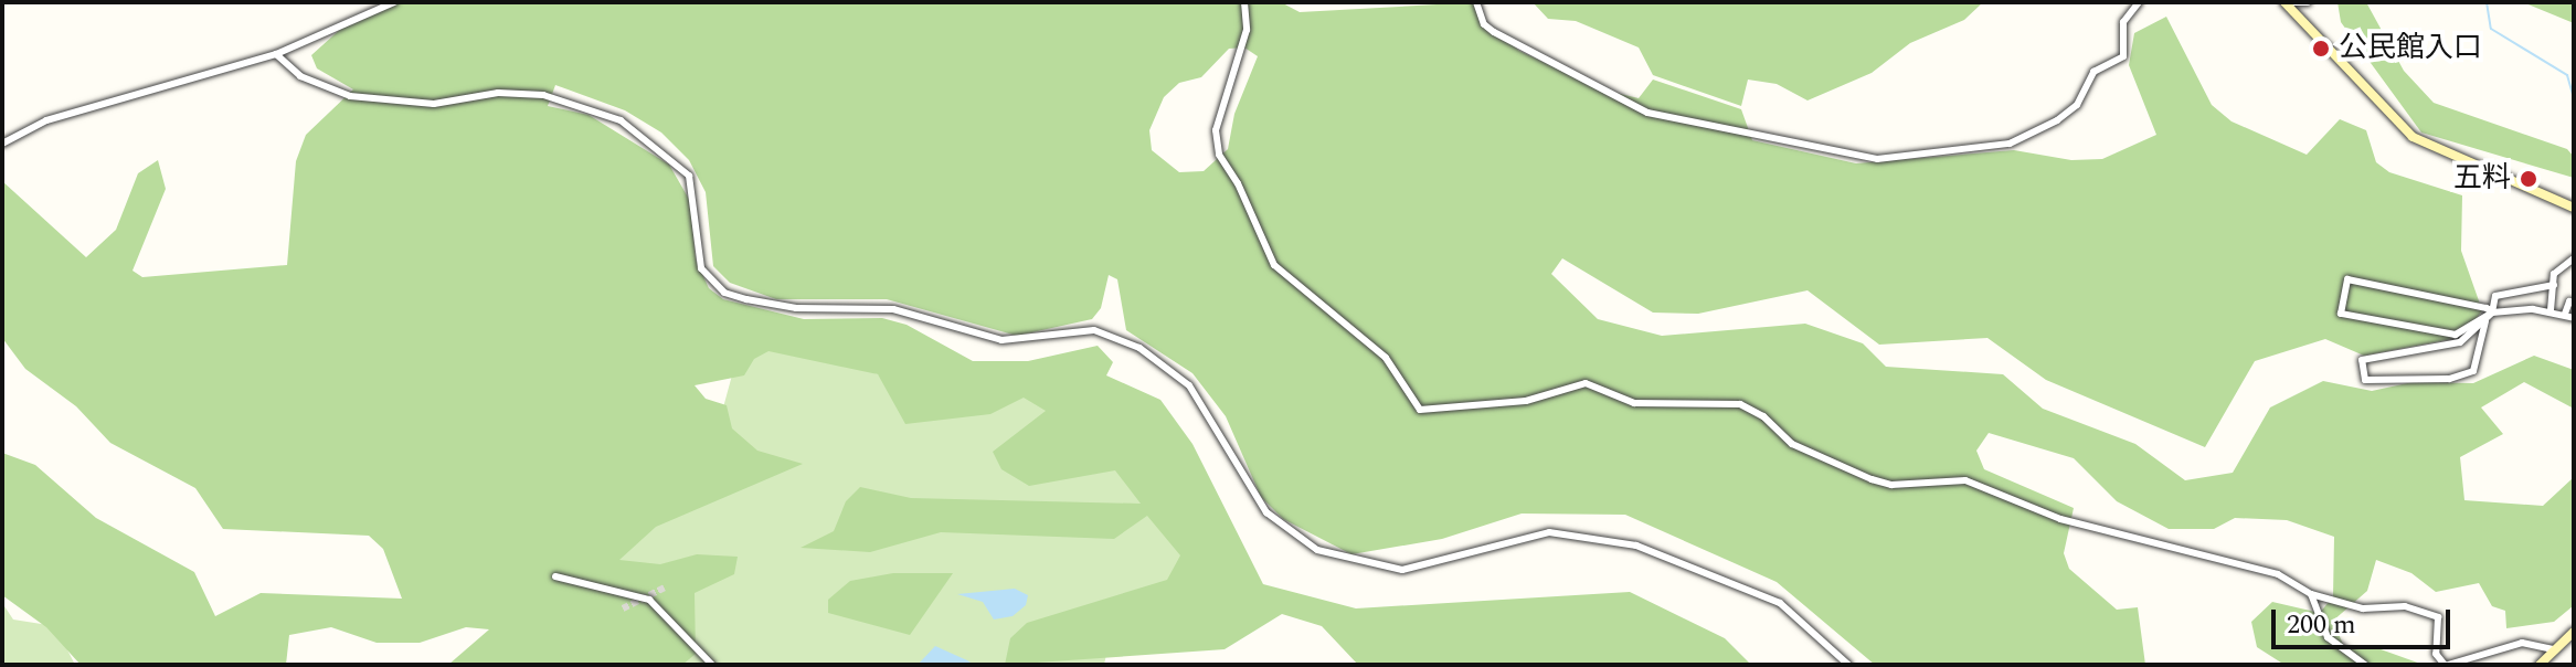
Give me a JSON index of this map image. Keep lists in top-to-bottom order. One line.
{"places":["公民館入口","五料"],"scale_bar":"200 m"}
